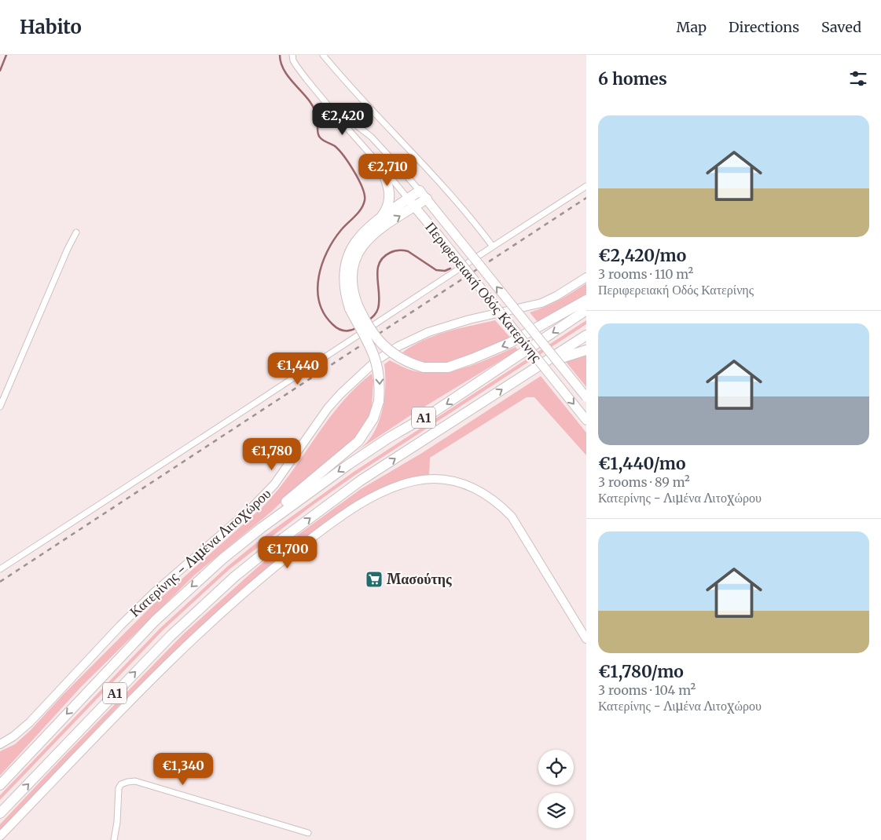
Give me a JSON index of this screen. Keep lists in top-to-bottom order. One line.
{"streets":{"highway":["Α1"],"main road":["Περιφερειακή Οδός Κατερίνης"],"street":["Κατερίνης - Λιμένα Λιτοχώρου"]},"places":{"supermarket":["Μασούτης"]},"page":{"header":"Habito","nav":["Map","Directions","Saved"],"heading":"6 homes","list":[{"name":"€2,420/mo","note":"3 rooms · 110 m² · Περιφερειακή Οδός Κατερίνης"},{"name":"€1,440/mo","note":"3 rooms · 89 m² · Κατερίνης - Λιμένα Λιτοχώρου"},{"name":"€1,780/mo","note":"3 rooms · 104 m² · Κατερίνης - Λιμένα Λιτοχώρου"}],"price":["€2,420","€2,710","€1,440","€1,780","€1,700","€1,340"]}}
